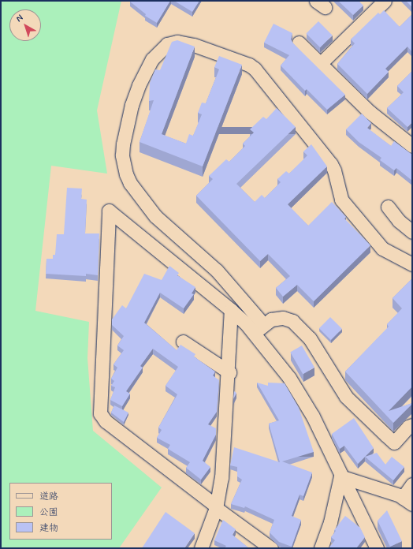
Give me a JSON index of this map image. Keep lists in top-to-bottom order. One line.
{"legend":["道路","公園","建物"],"north":"top left"}
